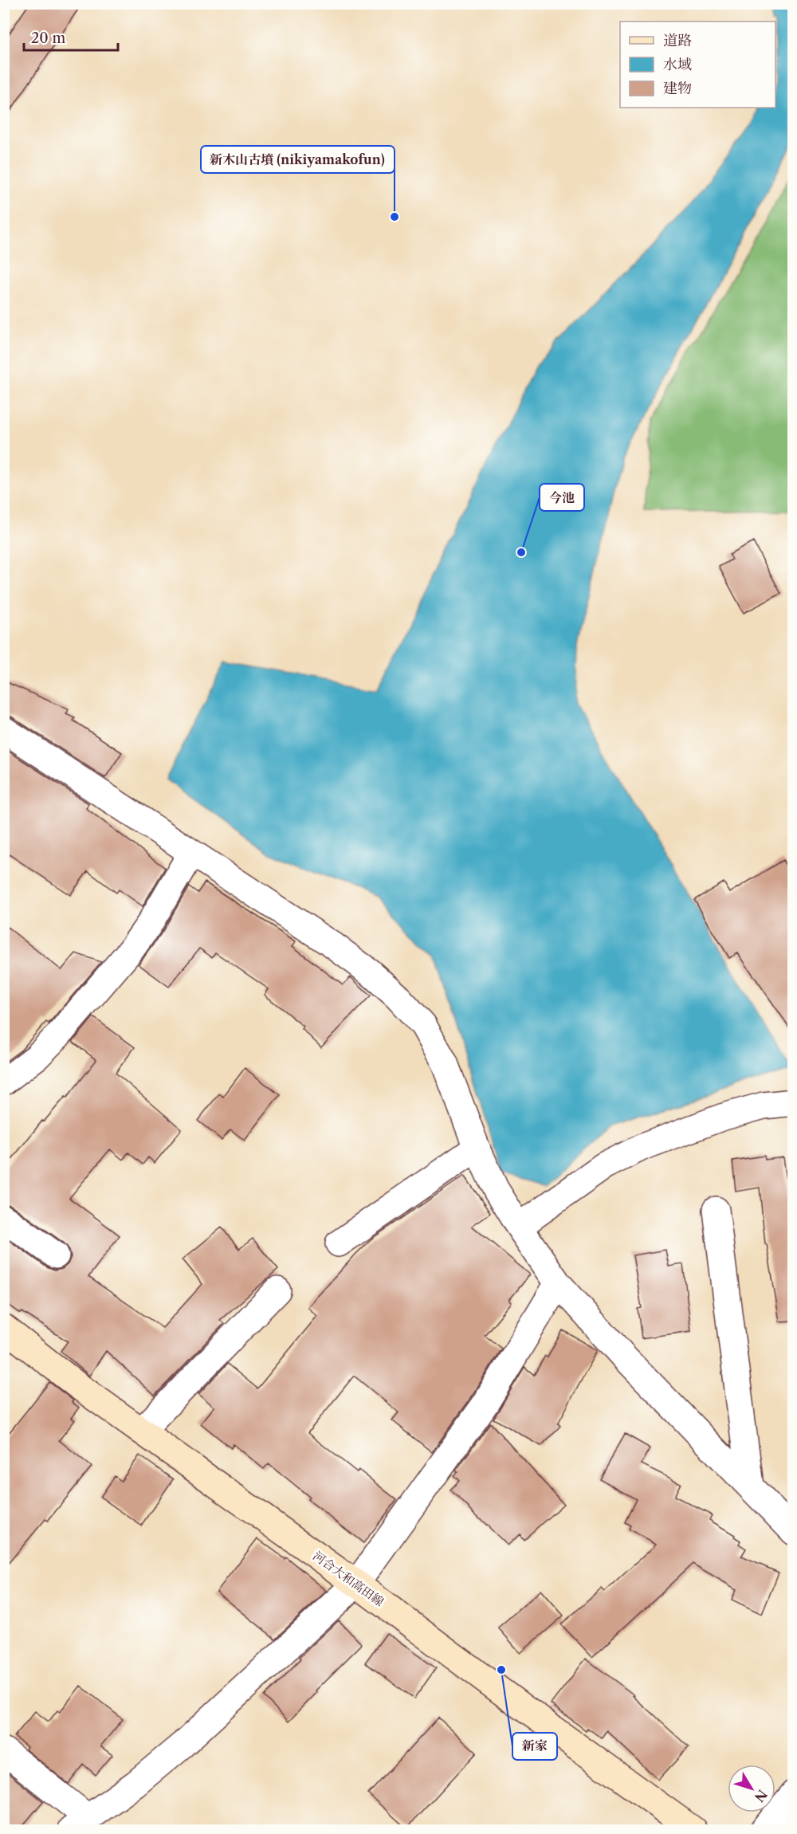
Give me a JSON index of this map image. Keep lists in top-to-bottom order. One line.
{"streets":{"main road":["河合大和高田線"]},"places":["新木山古墳 (nikiyamakofun)","今池","新家"],"legend":["道路","水域","建物"],"scale_bar":"20 m","north":"bottom right"}
